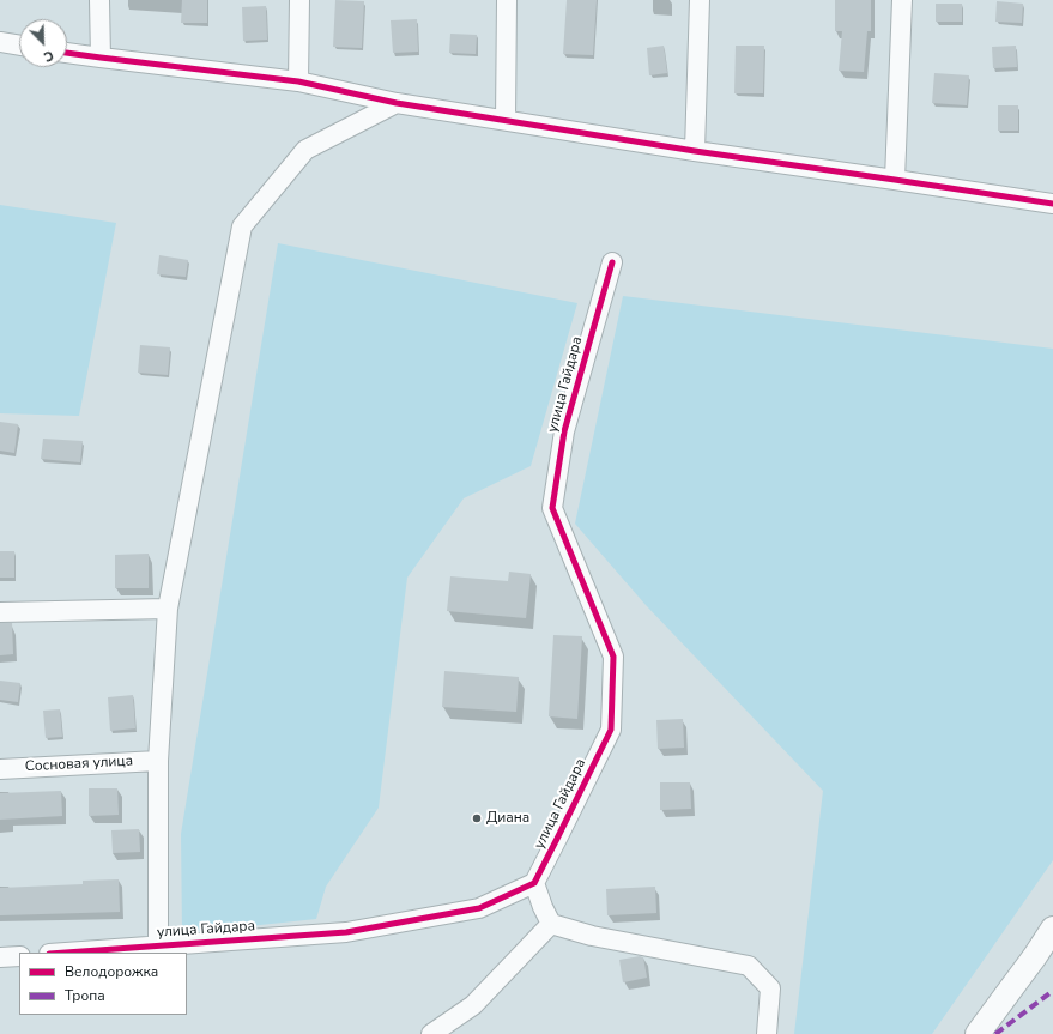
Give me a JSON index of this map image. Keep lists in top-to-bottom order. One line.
{"streets":{"street":["улица Гайдара","Сосновая улица"]},"places":["Диана"],"legend":["Велодорожка","Тропа"],"north":"bottom right"}
